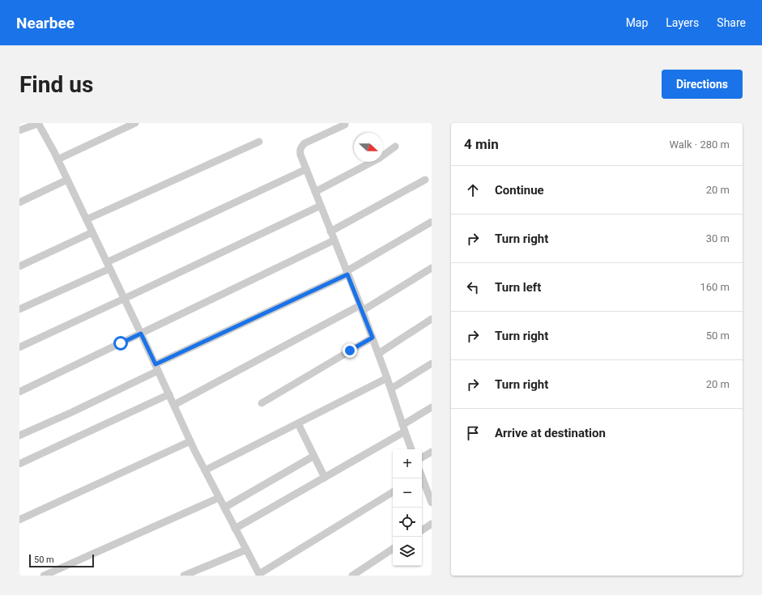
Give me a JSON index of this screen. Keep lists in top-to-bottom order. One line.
{"scale_bar":"50 m","north":"right","page":{"header":"Nearbee","nav":["Map","Layers","Share"],"buttons":"Directions","title":"Find us","heading":["4 min","Walk · 280 m"],"list":[["Continue","20 m"],["Turn right","30 m"],["Turn left","160 m"],["Turn right","50 m"],["Turn right","20 m"],"Arrive at destination"],"map_buttons":["+","−"],"scale":"50 m"}}
